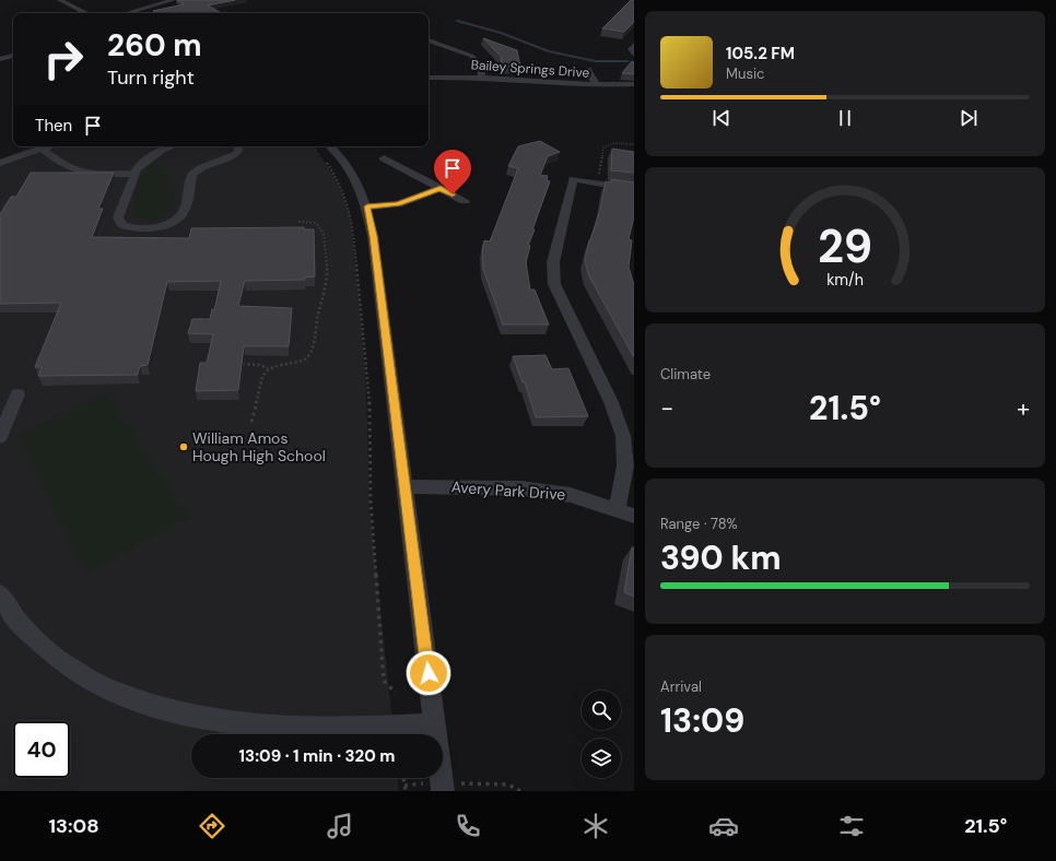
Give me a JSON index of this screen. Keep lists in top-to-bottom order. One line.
{"streets":{"street":["Bailey Springs Drive","Avery Park Drive"]},"places":["William Amos Hough High School"],"page":{"turn":["260 m","Turn right"],"song":["105.2 FM","Music"],"then":"Then","tile":["Climate",["Range · 78%","390 km"],["Arrival","13:09"]],"heat":["−","21.5°","+"],"limit":"40","trip":"13:09 · 1 min · 320 m","tabs":["13:08","21.5°"],"gauge":["29","km/h"]}}
